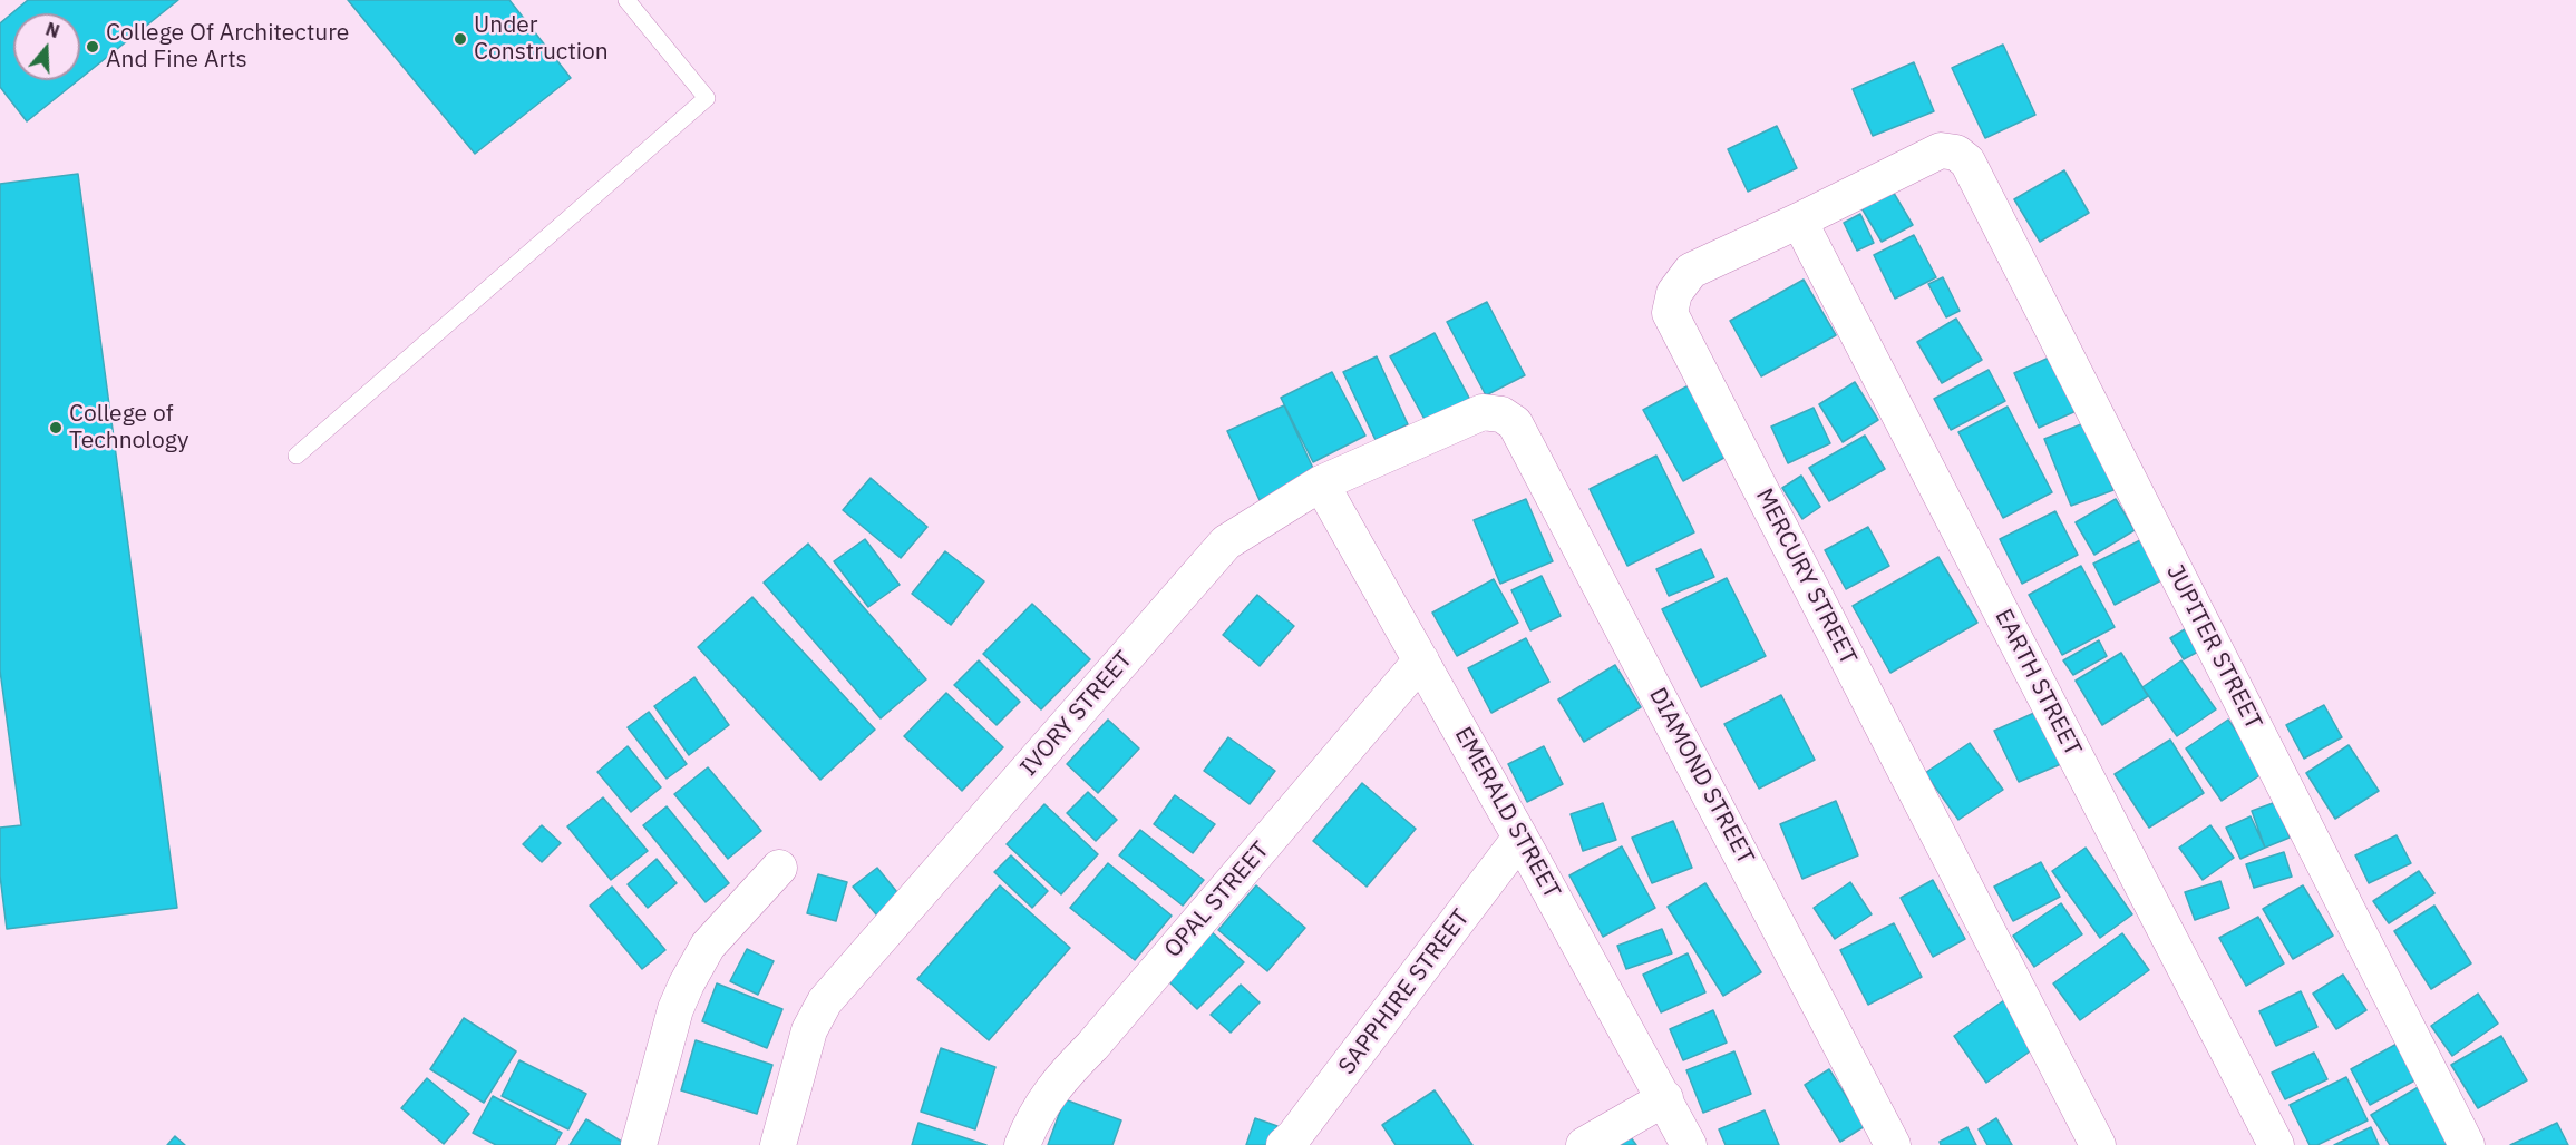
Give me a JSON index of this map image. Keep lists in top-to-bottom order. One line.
{"streets":{"street":["MERCURY STREET","JUPITER STREET","EARTH STREET","IVORY STREET","DIAMOND STREET","EMERALD STREET","OPAL STREET","SAPPHIRE STREET"]},"crossings":[["MERCURY STREET","JUPITER STREET"],["MERCURY STREET","EARTH STREET"],["IVORY STREET","DIAMOND STREET"],["IVORY STREET","EMERALD STREET"],["EMERALD STREET","OPAL STREET"],["EMERALD STREET","SAPPHIRE STREET"]],"places":["Under Construction","College Of Architecture And Fine Arts","College of Technology"],"north":"top"}
